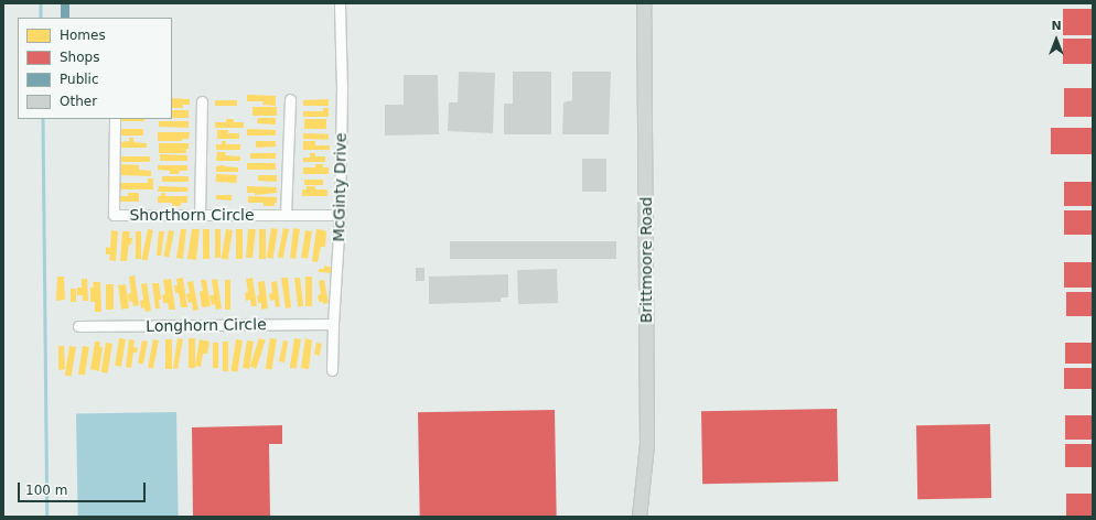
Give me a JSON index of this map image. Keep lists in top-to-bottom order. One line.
{"streets":{"main road":["Brittmoore Road"],"street":["McGinty Drive","Shorthorn Circle","Longhorn Circle"]},"crossings":[["McGinty Drive","Shorthorn Circle"],["McGinty Drive","Longhorn Circle"]],"legend":["Homes","Shops","Public","Other"],"scale_bar":"100 m","north":"top"}
